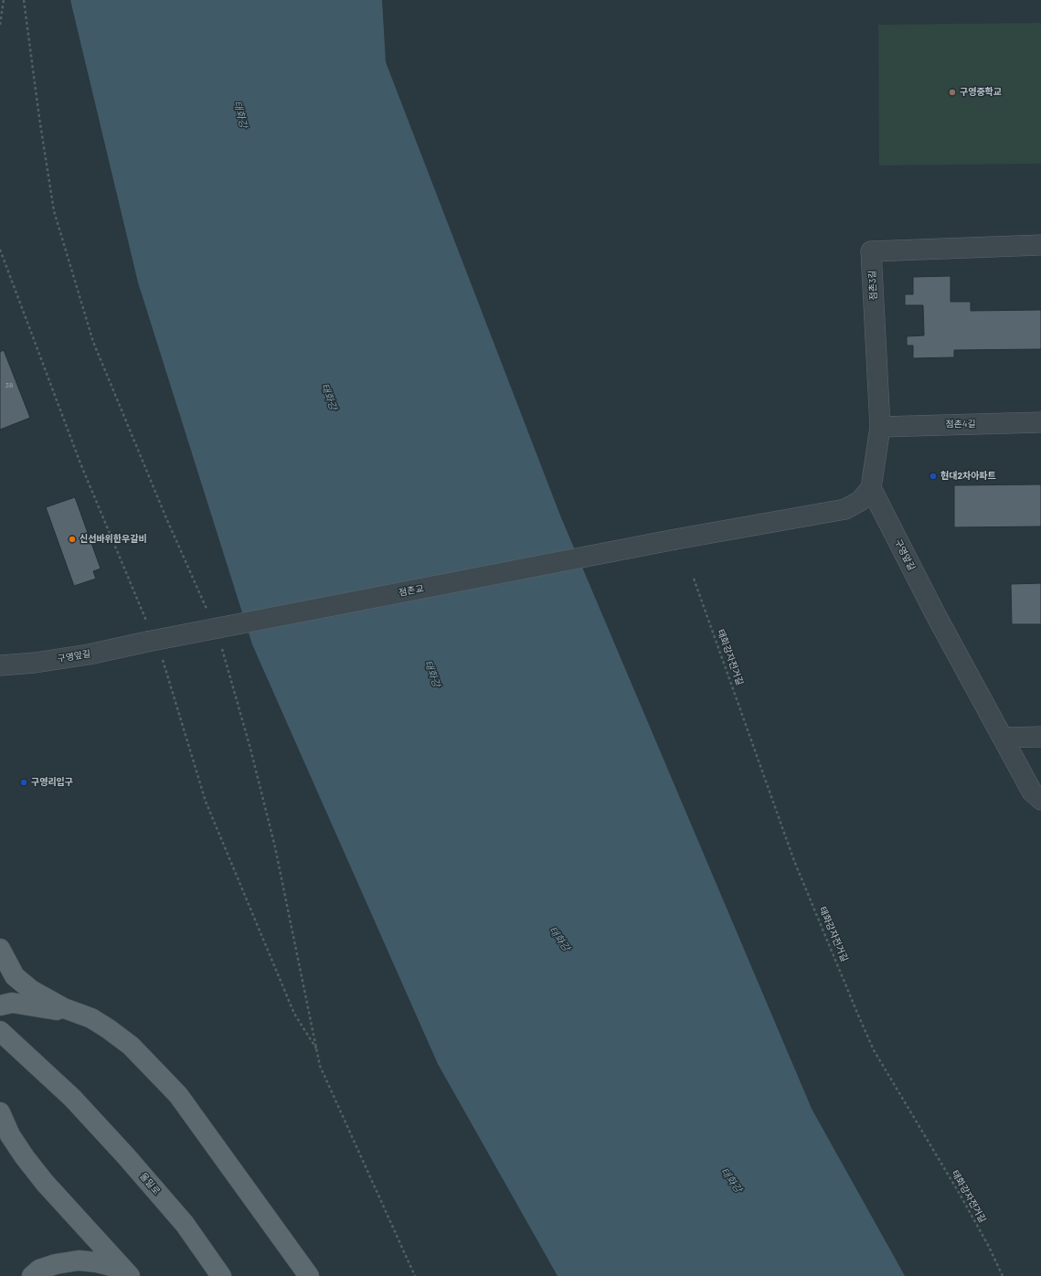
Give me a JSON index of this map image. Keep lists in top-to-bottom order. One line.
{"streets":{"main road":["울밀로"],"street":["점촌3길","점촌4길","구영앞길","점촌교"],"path":["태화강자전거길"]},"crossings":[["점촌3길","점촌4길"],["점촌3길","구영앞길"],["점촌3길","점촌교"],["구영앞길","점촌교"]],"water":["태화강"],"places":["구영중학교","현대2차아파트","신선바위한우갈비","구영리입구"],"house_numbers":["38"]}
